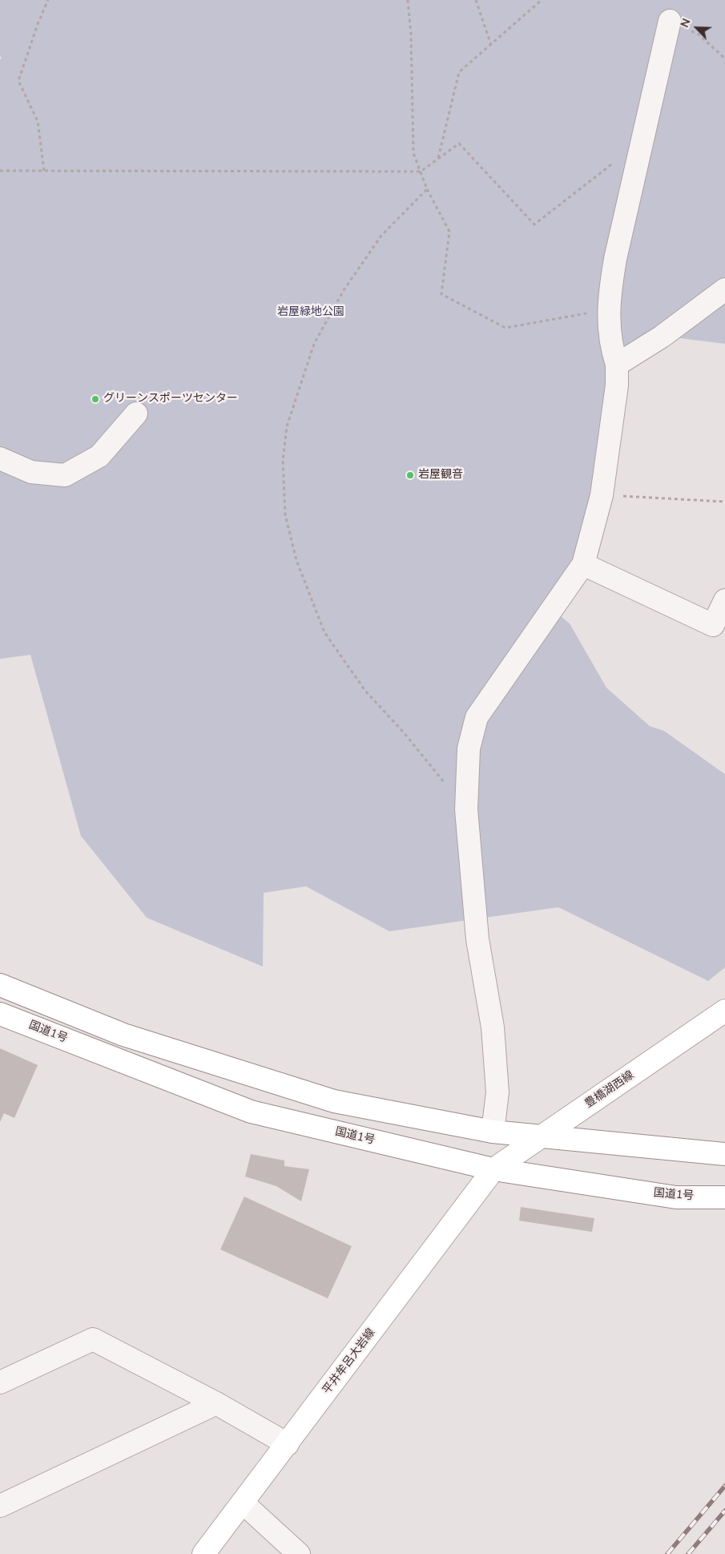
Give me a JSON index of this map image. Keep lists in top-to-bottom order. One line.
{"streets":{"main road":["国道1号","豊橋湖西線","平井牟呂大岩線"]},"crossings":[["国道1号","豊橋湖西線"],["国道1号","平井牟呂大岩線"],["豊橋湖西線","平井牟呂大岩線"]],"parks":["岩屋緑地公園"],"places":["グリーンスポーツセンター","岩屋観音"],"north":"top left"}
